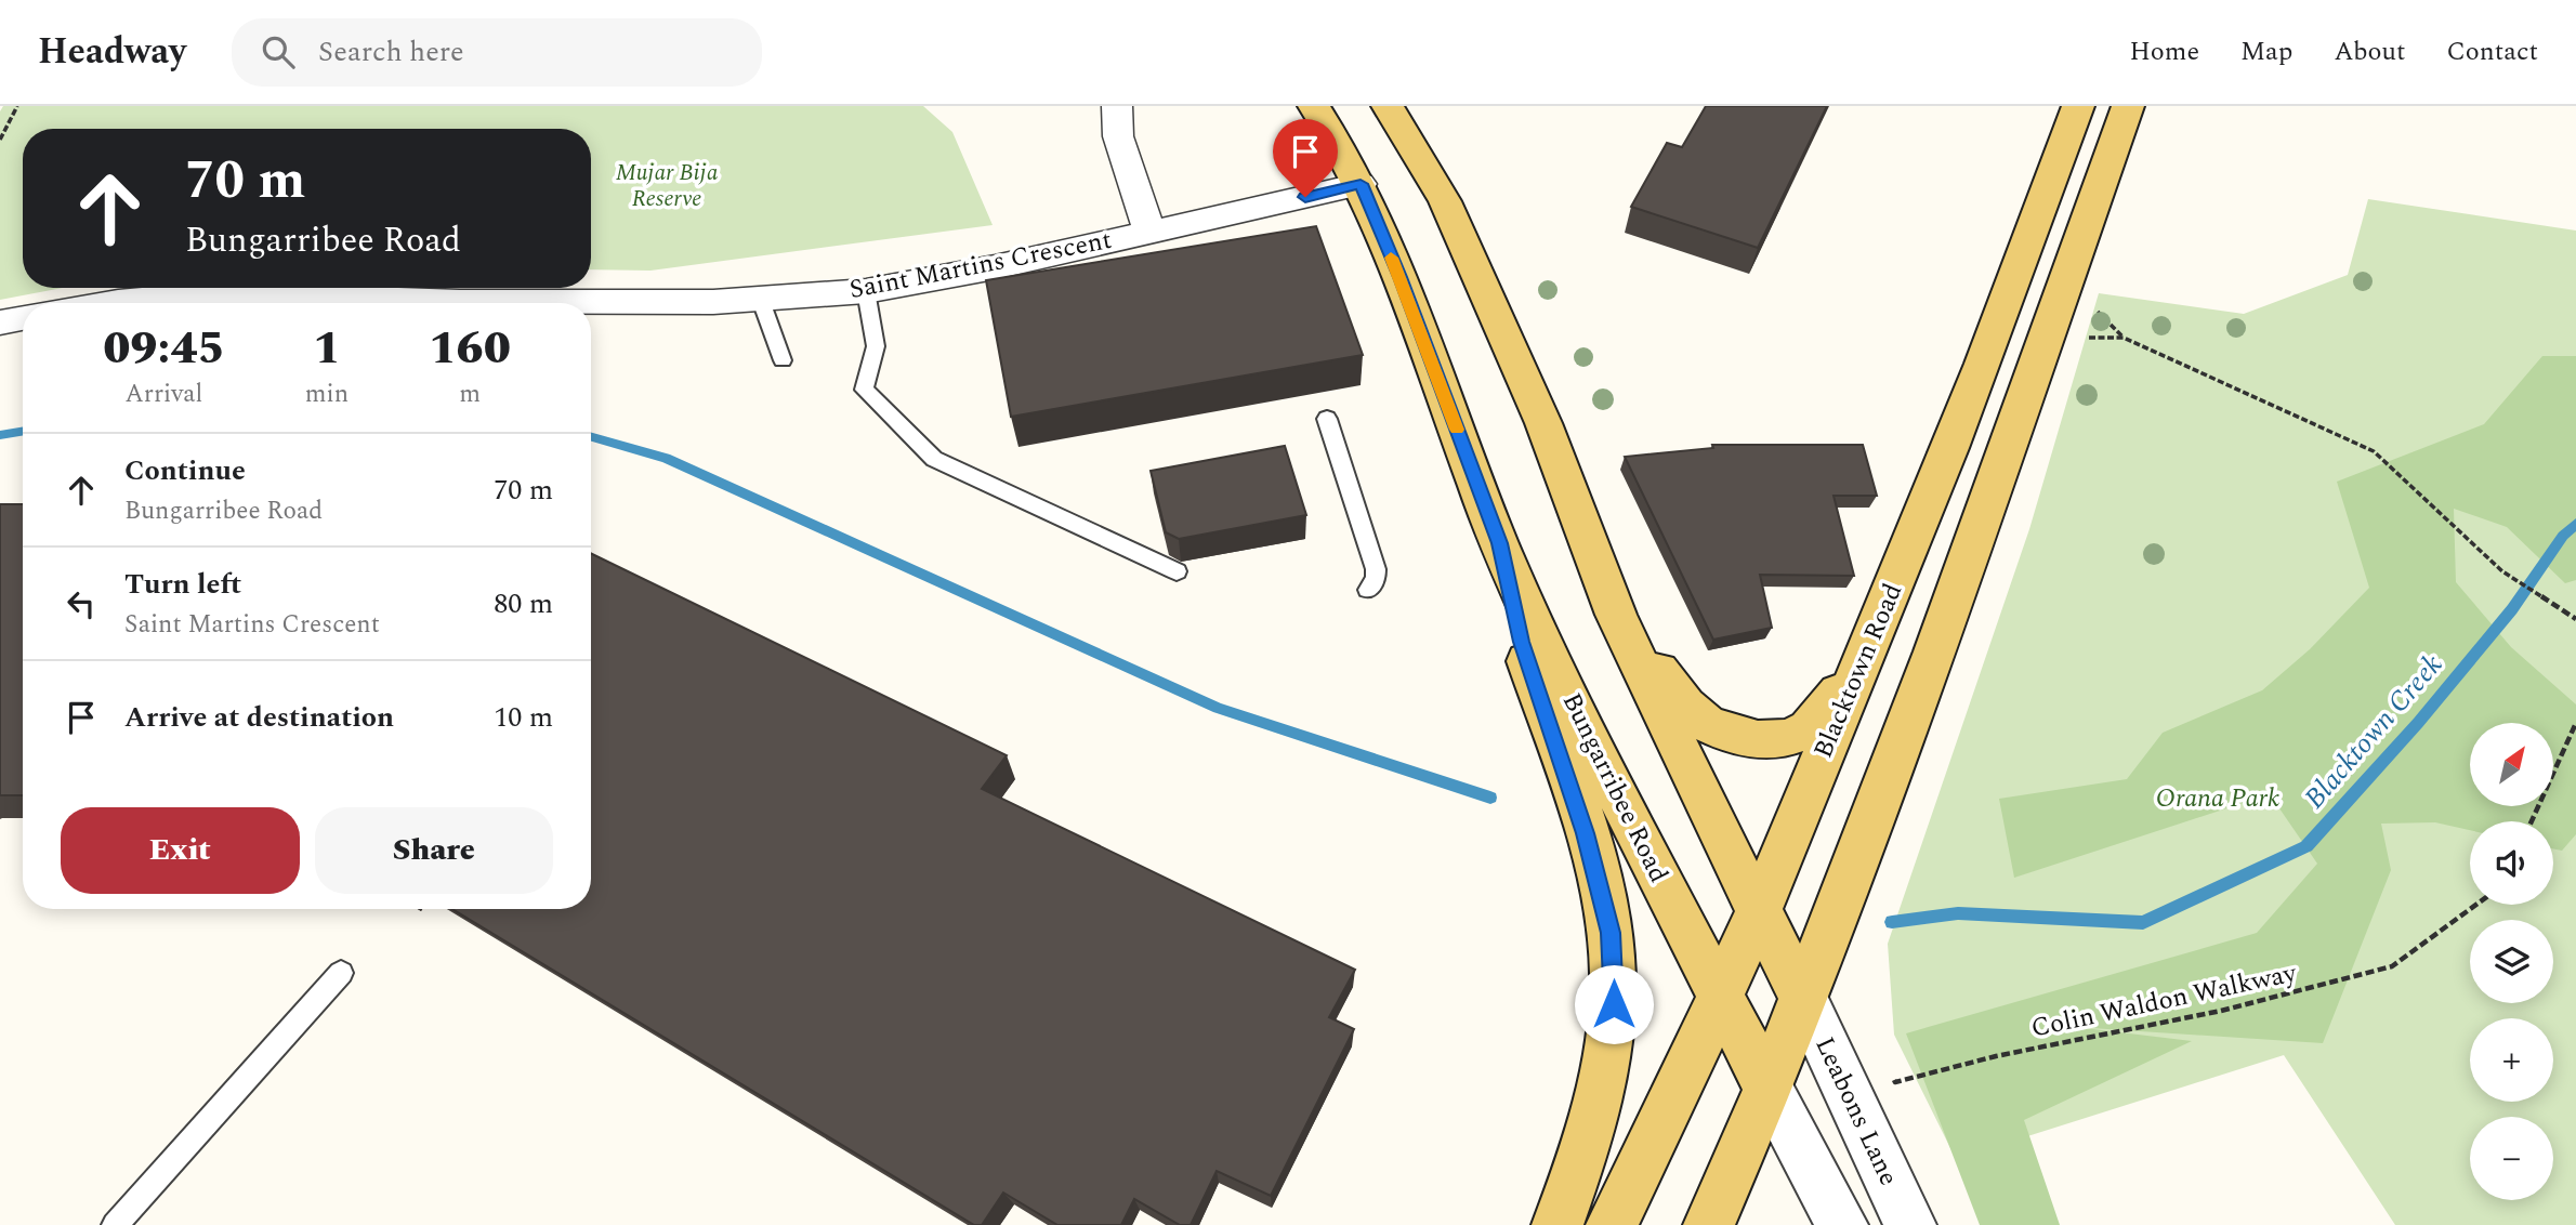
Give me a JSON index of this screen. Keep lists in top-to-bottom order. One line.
{"streets":{"main road":["Blacktown Road","Bungarribee Road"],"street":["Saint Martins Crescent","Leabons Lane"],"path":["Colin Waldon Walkway"]},"crossings":[["Saint Martins Crescent","Bungarribee Road"],["Blacktown Road","Bungarribee Road"]],"water":["Blacktown Creek"],"parks":["Mujar Bija Reserve","Orana Park"],"north":"top right","page":{"header":"Headway","search":"Search here","nav":["Home","Map","About","Contact"],"turn":["70 m","Bungarribee Road"],"eta":["09:45","Arrival","1","min","160","m"],"list":[{"name":"Continue","note":"Bungarribee Road","value":"70 m"},{"name":"Turn left","note":"Saint Martins Crescent","value":"80 m"},{"name":"Arrive at destination","value":"10 m"}],"map_buttons":["+","−"],"buttons":["Exit","Share"]}}
